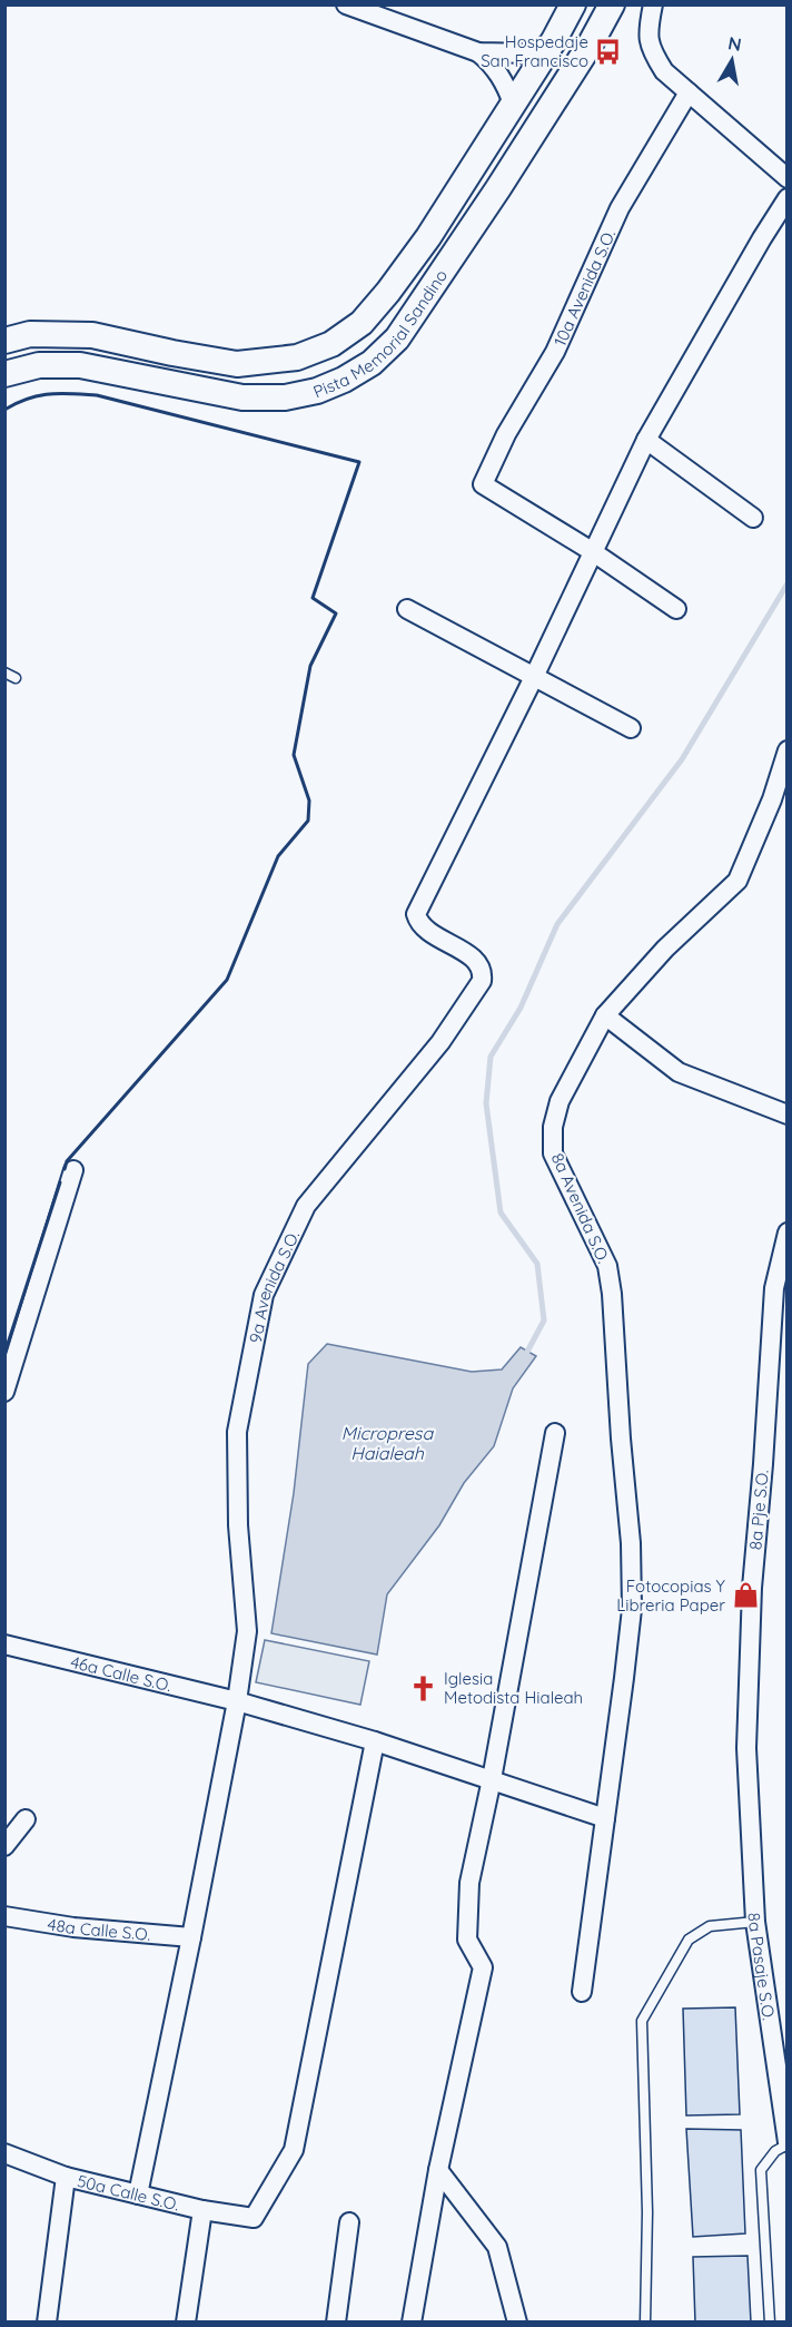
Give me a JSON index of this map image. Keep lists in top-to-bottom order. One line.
{"streets":{"main road":["Pista Memorial Sandino"],"street":["10a Avenida S.O.","8a Avenida S.O.","9a Avenida S.O.","8a Pje S.O.","46a Calle S.O.","48a Calle S.O.","8a Pasaje S.O.","50a Calle S.O."]},"crossings":[["8a Avenida S.O.","46a Calle S.O."],["9a Avenida S.O.","46a Calle S.O."],["9a Avenida S.O.","48a Calle S.O."],["9a Avenida S.O.","50a Calle S.O."],["8a Pje S.O.","8a Pasaje S.O."],["46a Calle S.O.","50a Calle S.O."]],"water":["Micropresa Haialeah"],"places":{"bus stop":["Hospedaje San Francisco"],"shop":["Fotocopias Y Libreria Paper"],"church":["Iglesia Metodista Hialeah"]},"north":"top"}
